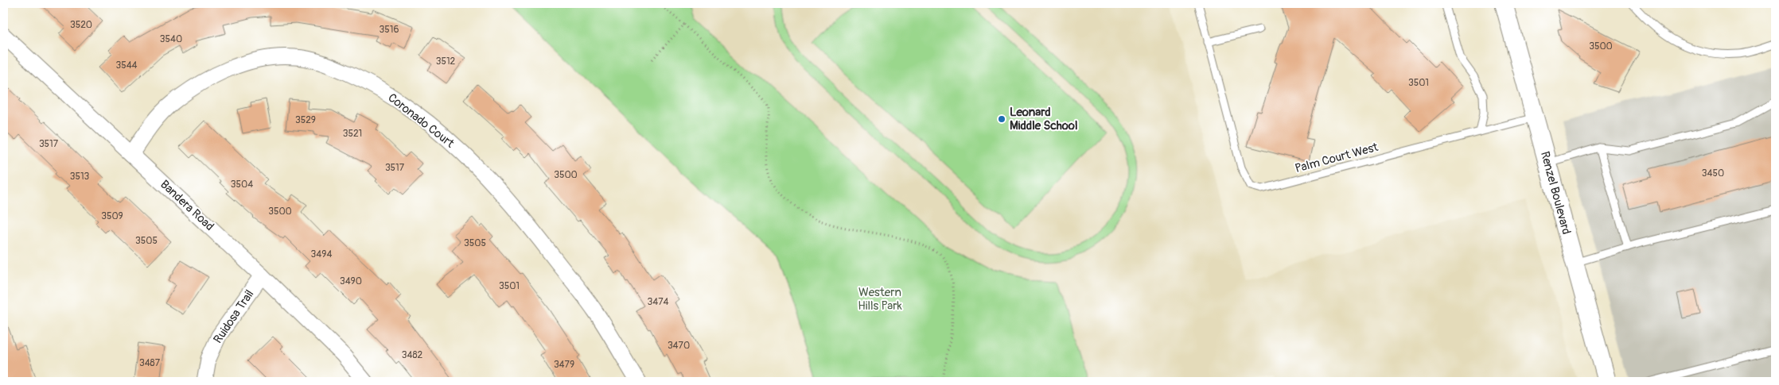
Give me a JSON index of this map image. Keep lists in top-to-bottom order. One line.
{"streets":{"street":["Coronado Court","Renzel Boulevard","Bandera Road","Ruidosa Trail"],"lane":["Palm Court West"]},"crossings":[["Coronado Court","Bandera Road"],["Palm Court West","Renzel Boulevard"],["Bandera Road","Ruidosa Trail"]],"parks":["Western Hills Park"],"places":["Leonard Middle School"],"house_numbers":["3520","3516","3540","3500","3512","3544","3501","3529","3521","3517","3517","3450","3500","3513","3504","3500","3509","3505","3505","3494","3490","3501","3474","3470","3482","3487","3479"]}
